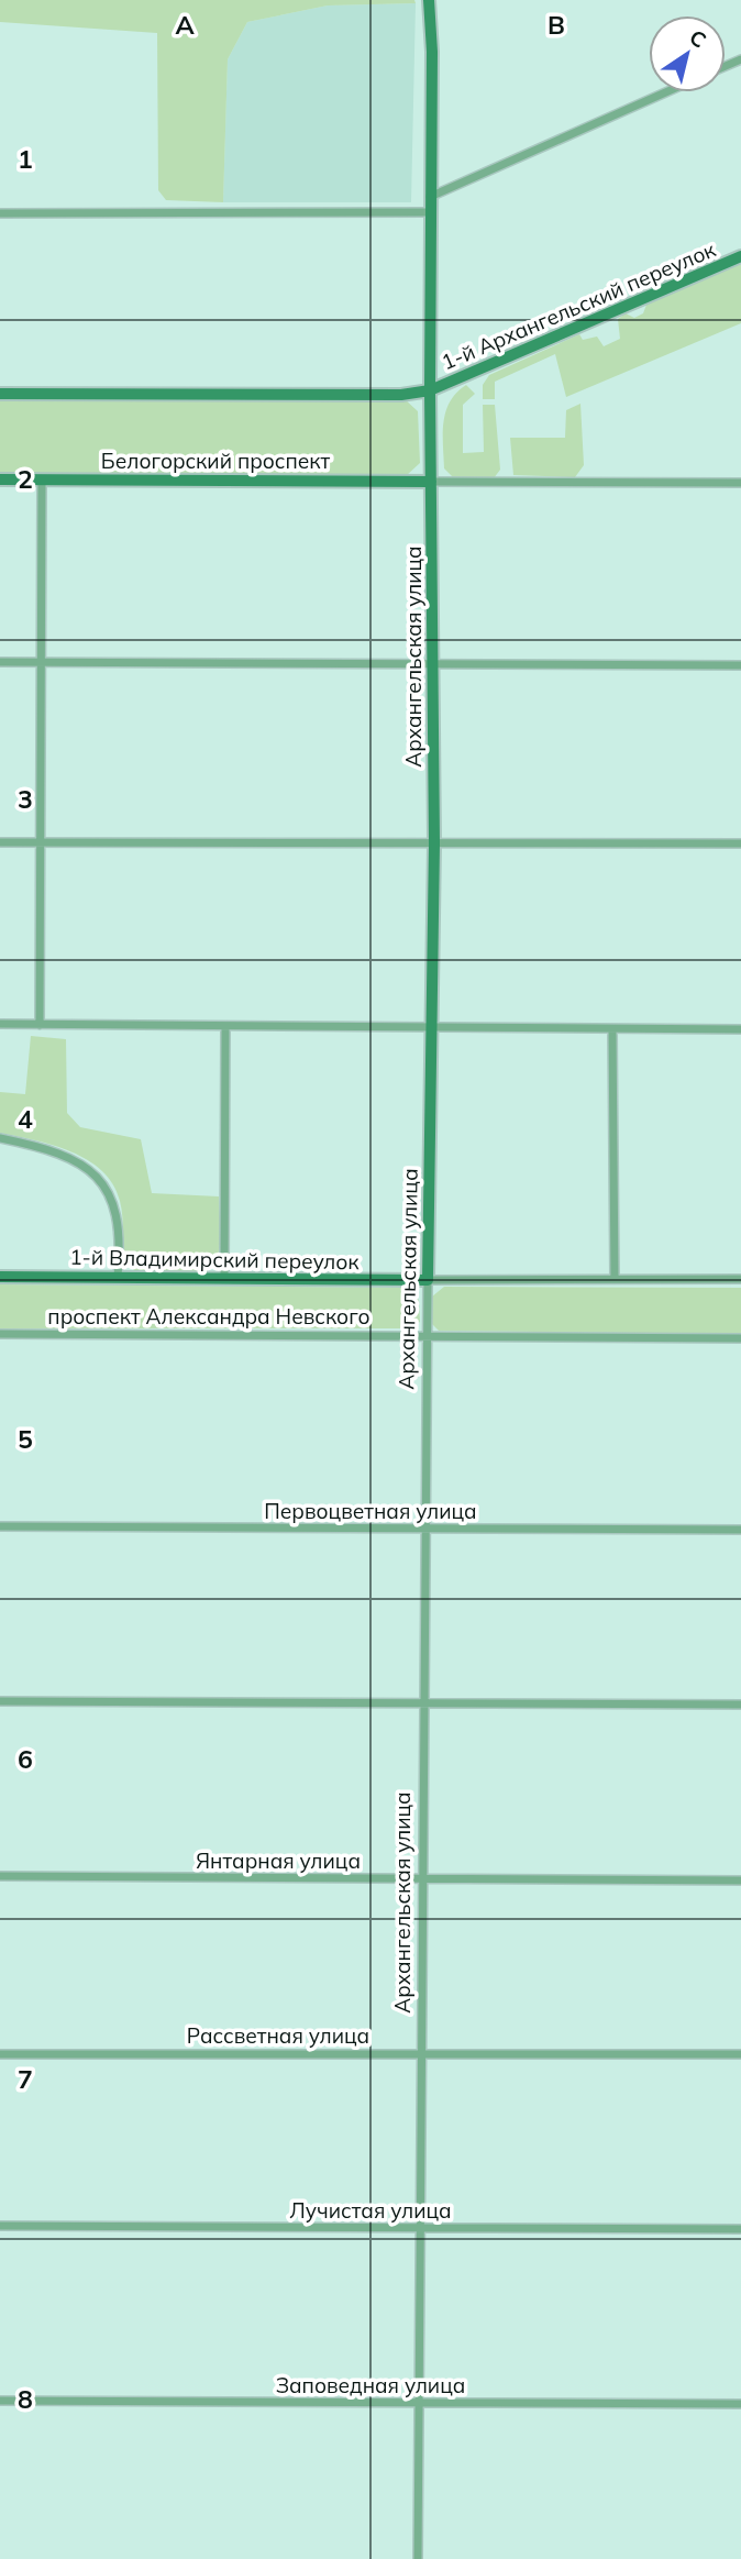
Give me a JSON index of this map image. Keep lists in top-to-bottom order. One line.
{"streets":{"street":["1-й Архангельский переулок","Белогорский проспект","Архангельская улица","1-й Владимирский переулок","проспект Александра Невского","Первоцветная улица","Янтарная улица","Рассветная улица","Лучистая улица","Заповедная улица"]},"crossings":[["1-й Архангельский переулок","Архангельская улица"],["Белогорский проспект","Архангельская улица"],["Архангельская улица","1-й Владимирский переулок"],["Архангельская улица","проспект Александра Невского"],["Архангельская улица","Первоцветная улица"],["Архангельская улица","Янтарная улица"],["Архангельская улица","Рассветная улица"],["Архангельская улица","Лучистая улица"],["Архангельская улица","Заповедная улица"]],"north":"top right","grid":{"columns":["A","B"],"rows":["1","2","3","4","5","6","7","8"]}}
